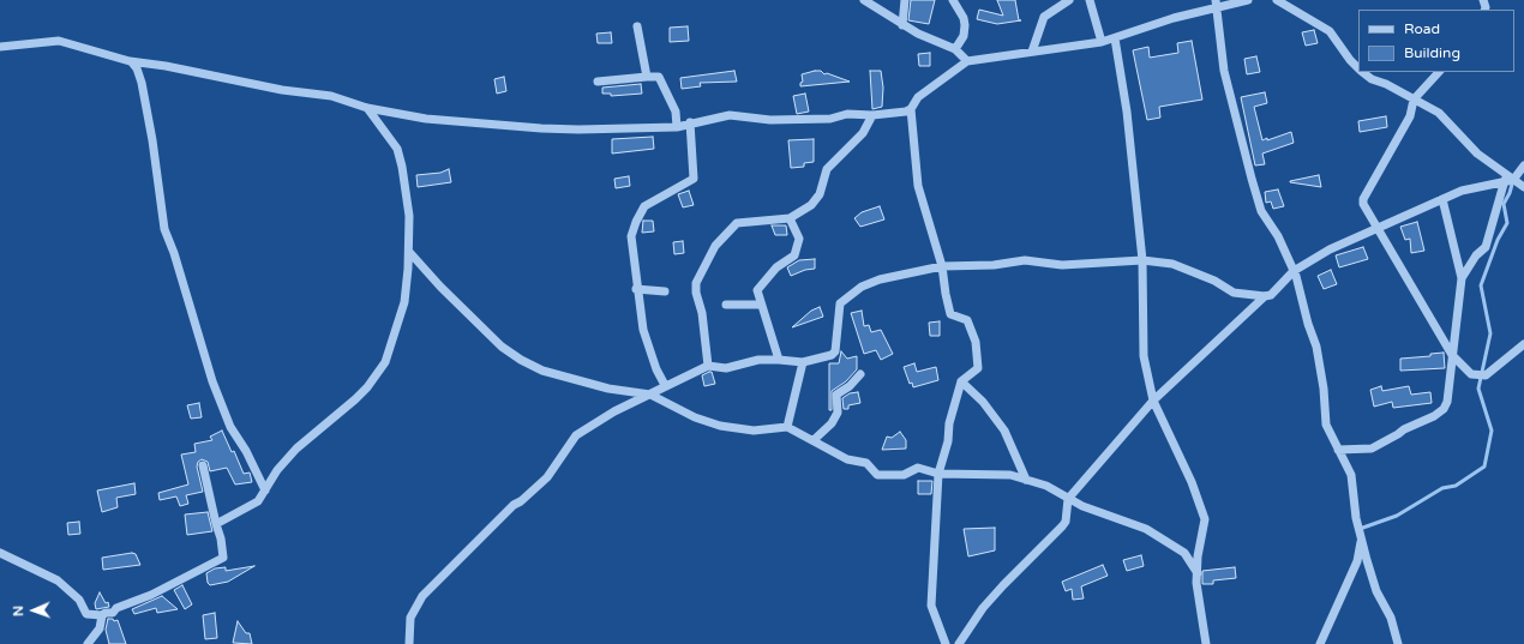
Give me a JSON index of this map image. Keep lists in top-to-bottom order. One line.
{"legend":["Road","Building"],"north":"left"}
